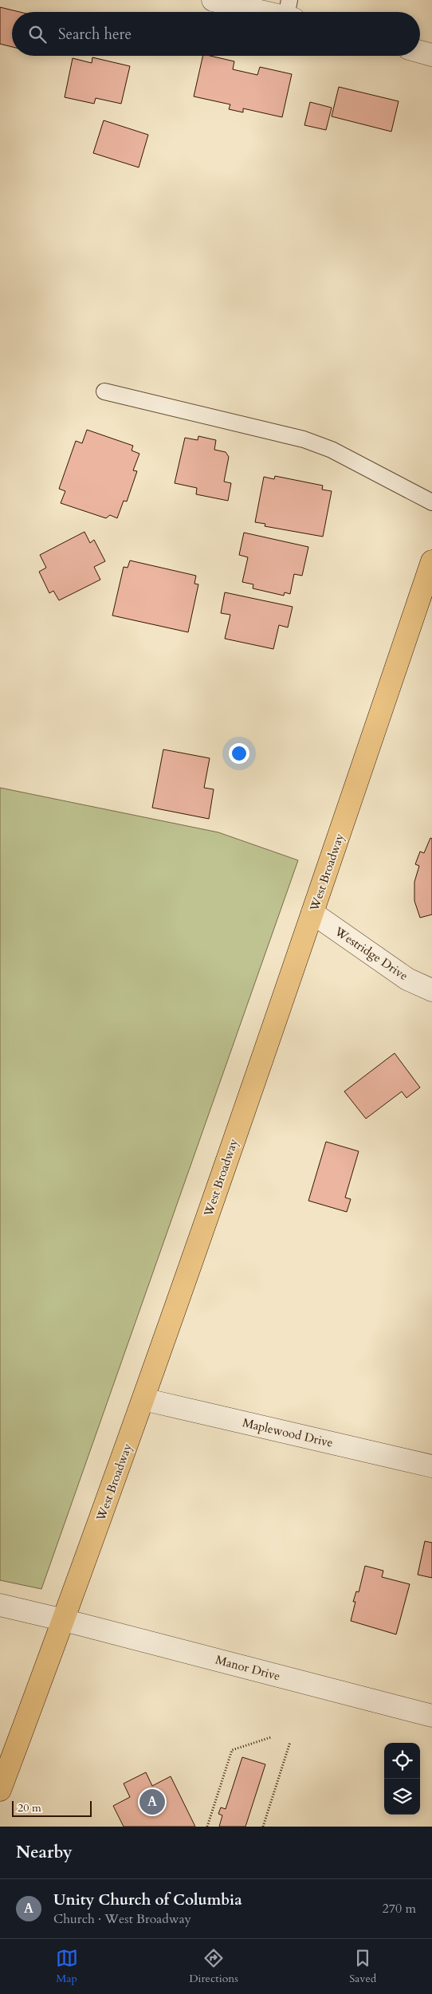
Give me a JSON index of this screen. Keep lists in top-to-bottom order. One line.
{"streets":{"main road":["West Broadway"],"street":["Westridge Drive","Maplewood Drive","Manor Drive"]},"crossings":[["West Broadway","Westridge Drive"],["West Broadway","Maplewood Drive"],["West Broadway","Manor Drive"]],"scale_bar":"20 m","page":{"search":"Search here","pins":"A","scale":"20 m","heading":"Nearby","list":[{"mark":"A","name":"Unity Church of Columbia","note":"Church · West Broadway","value":"270 m"}],"nav":["Map","Directions","Saved"]}}
